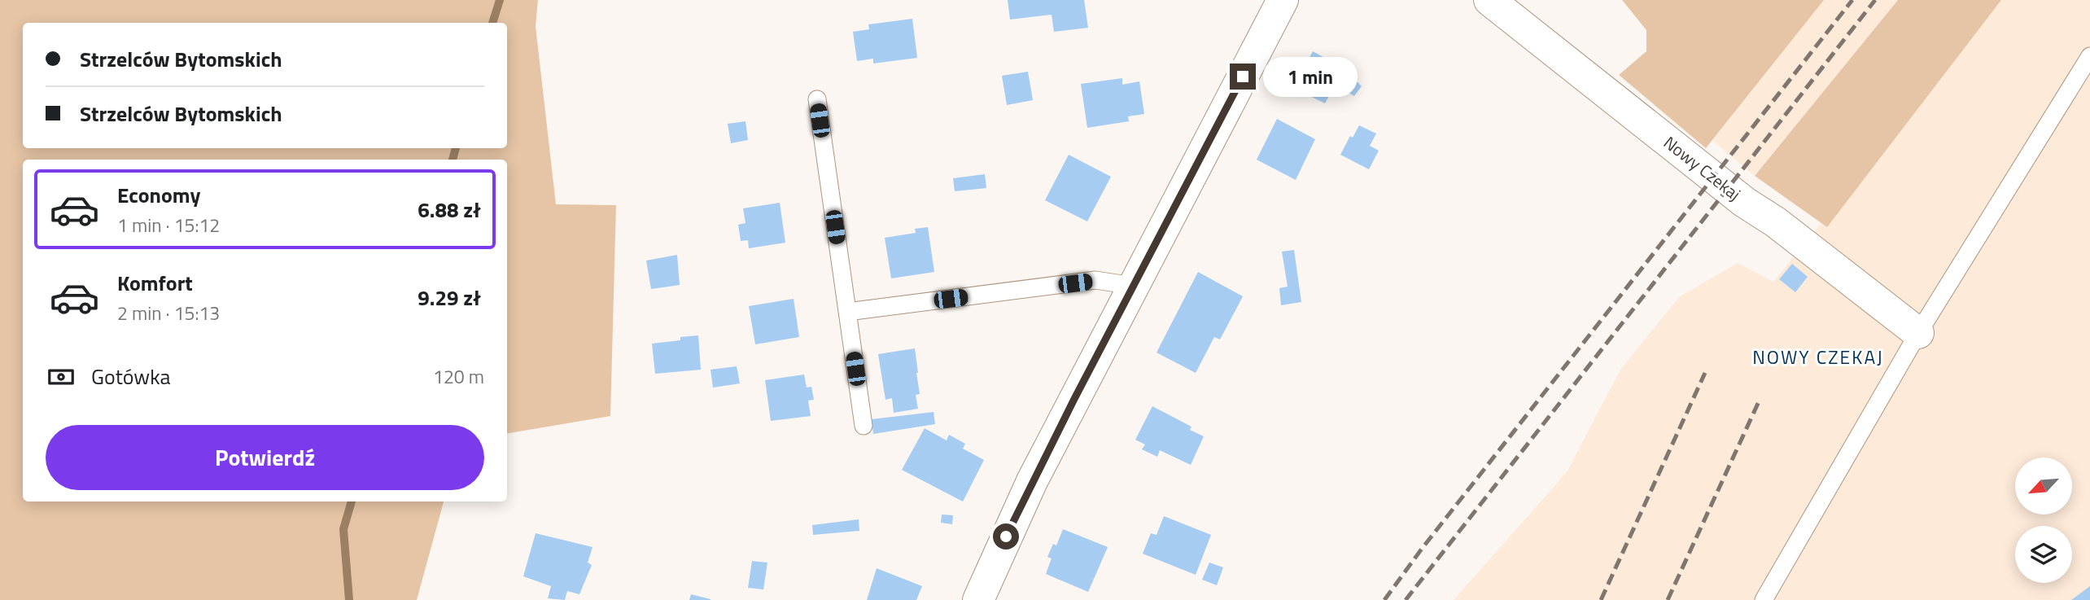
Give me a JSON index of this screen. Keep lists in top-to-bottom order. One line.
{"streets":{"street":["Nowy Czekaj"]},"districts":["NOWY CZEKAJ"],"north":"bottom left","page":{"banner":["Strzelców Bytomskich","Strzelców Bytomskich"],"bubble":"1 min","list":[{"name":"Economy","note":"1 min · 15:12","value":"6.88 zł"},{"name":"Komfort","note":"2 min · 15:13","value":"9.29 zł"}],"pay":["Gotówka","120 m"],"buttons":"Potwierdź"}}
